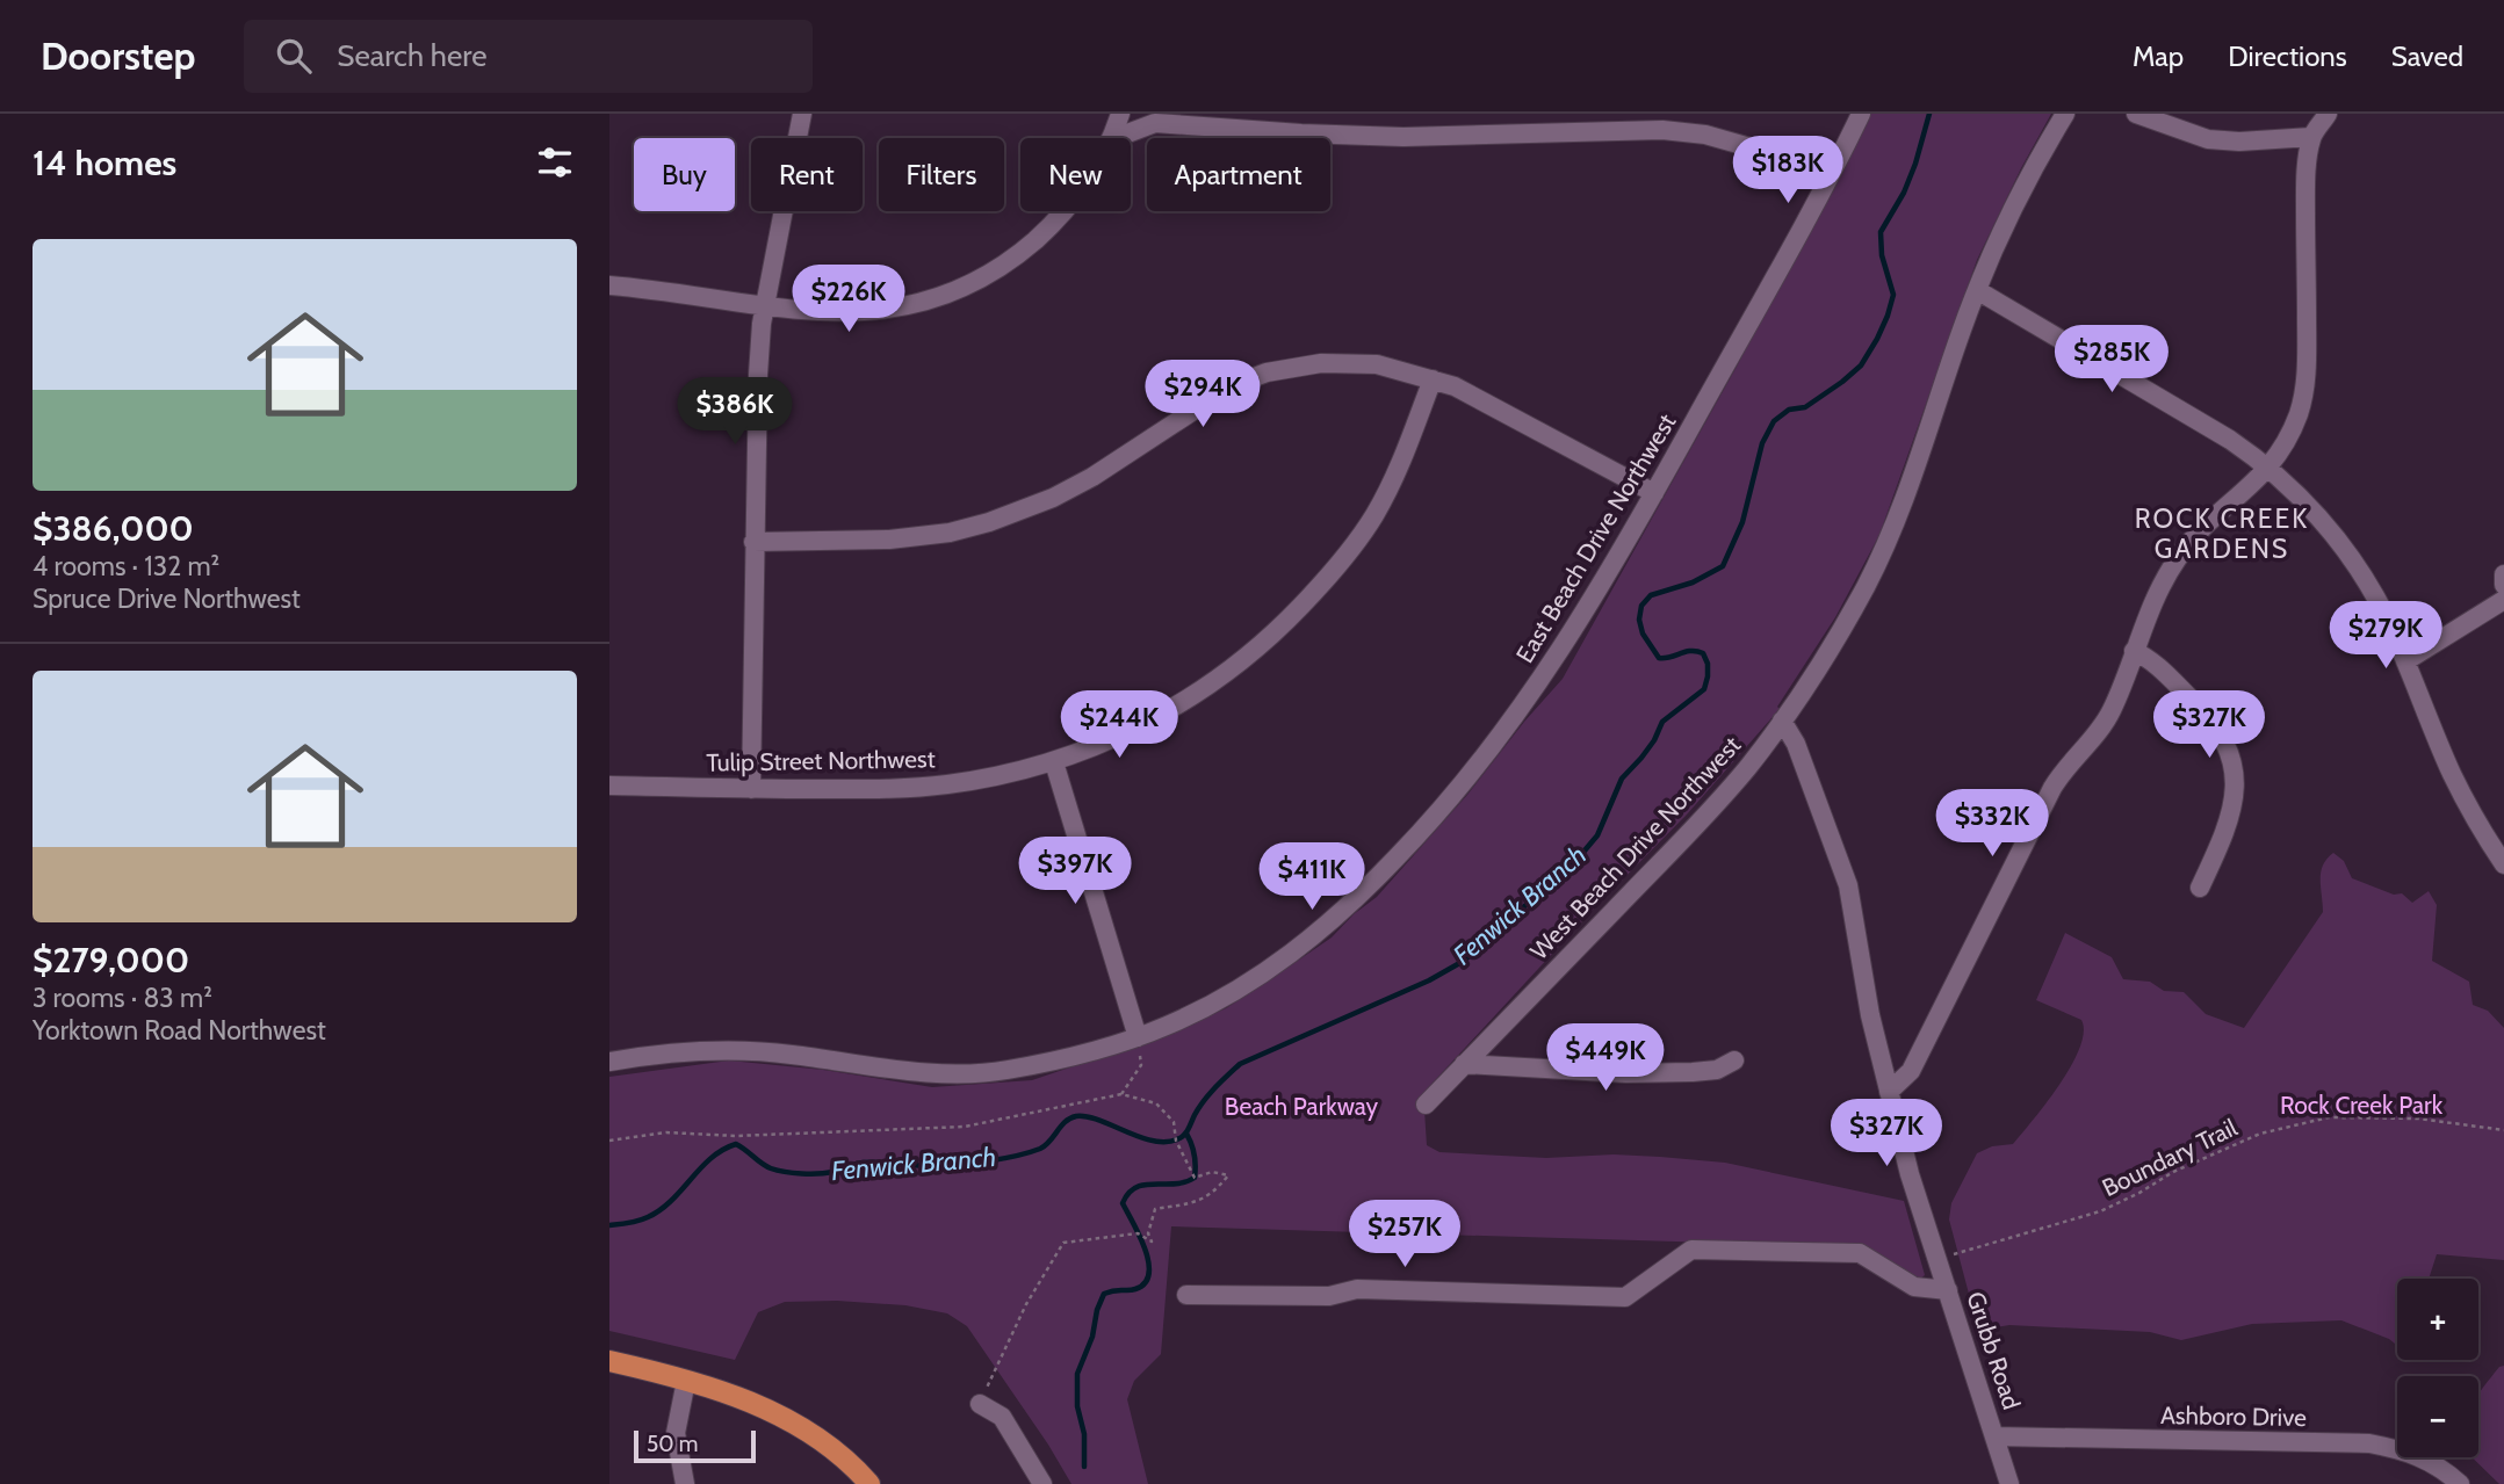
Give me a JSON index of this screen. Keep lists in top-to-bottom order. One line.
{"streets":{"street":["East Beach Drive Northwest","Tulip Street Northwest","West Beach Drive Northwest","Grubb Road","Ashboro Drive"],"path":["Boundary Trail"]},"crossings":[["West Beach Drive Northwest","Grubb Road"],["Grubb Road","Ashboro Drive"]],"districts":["ROCK CREEK GARDENS"],"water":["Fenwick Branch"],"parks":["Rock Creek Park","Beach Parkway"],"scale_bar":"50 m","page":{"header":"Doorstep","search":"Search here","nav":["Map","Directions","Saved"],"heading":"14 homes","price":["$183K","$226K","$285K","$294K","$386K","$279K","$244K","$327K","$332K","$397K","$411K","$449K","$327K","$257K"],"chip":["Buy","Rent","Filters","New","Apartment"],"list":[{"name":"$386,000","note":"4 rooms · 132 m² · Spruce Drive Northwest"},{"name":"$279,000","note":"3 rooms · 83 m² · Yorktown Road Northwest"}],"map_buttons":["+","−"],"scale":"50 m"}}
